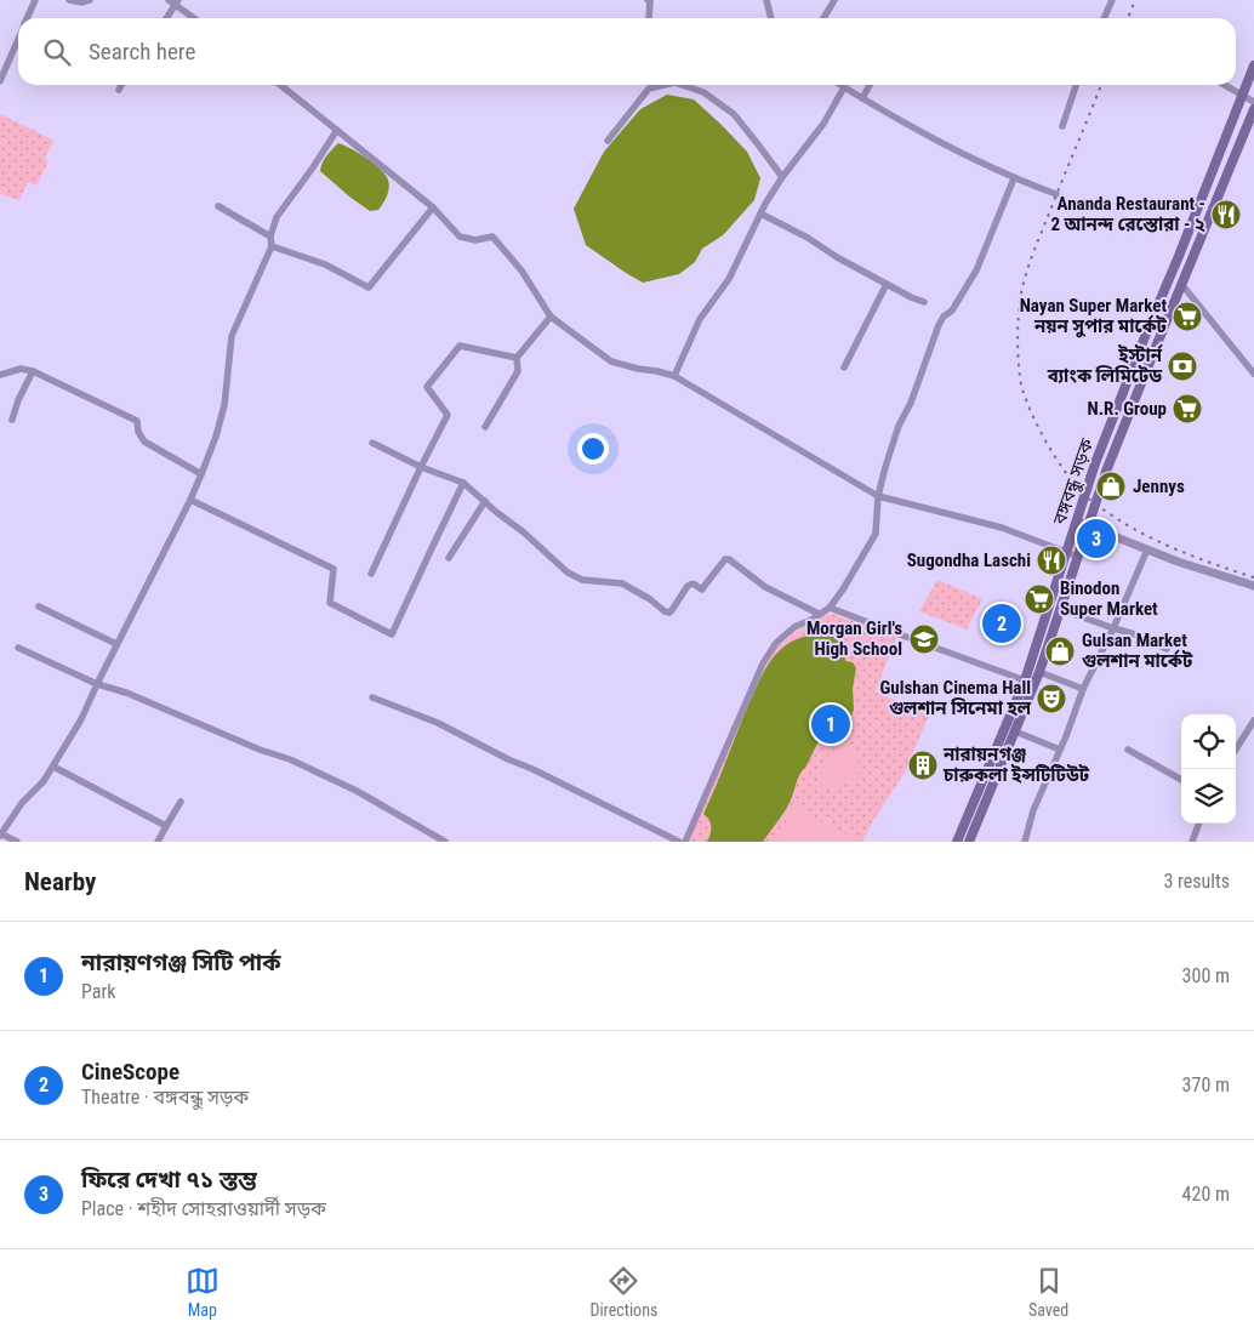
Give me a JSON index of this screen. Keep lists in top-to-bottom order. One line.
{"streets":{"main road":["বঙ্গবন্ধু সড়ক"]},"places":{"restaurant":["Ananda Restaurant - 2 আনন্দ রেস্তোরা - ২","Sugondha Laschi"],"supermarket":["Nayan Super Market নয়ন সুপার মার্কেট","N.R. Group","Binodon Super Market"],"bank":["ইস্টার্ন ব্যাংক লিমিটেড"],"shop":["Jennys","Gulsan Market গুলশান মার্কেট"],"school or university":["Morgan Girl's High School"],"theatre":["Gulshan Cinema Hall গুলশান সিনেমা হল"],"building":["নারায়নগঞ্জ চারুকলা ইন্সটিটিউট"]},"page":{"search":"Search here","pins":["3","2","1"],"heading":["Nearby","3 results"],"list":[{"mark":"1","name":"নারায়ণগঞ্জ সিটি পার্ক","note":"Park","value":"300 m"},{"mark":"2","name":"CineScope","note":"Theatre · বঙ্গবন্ধু সড়ক","value":"370 m"},{"mark":"3","name":"ফিরে দেখা ৭১ স্তম্ভ","note":"Place · শহীদ সোহরাওয়ার্দী সড়ক","value":"420 m"}],"nav":["Map","Directions","Saved"]}}
